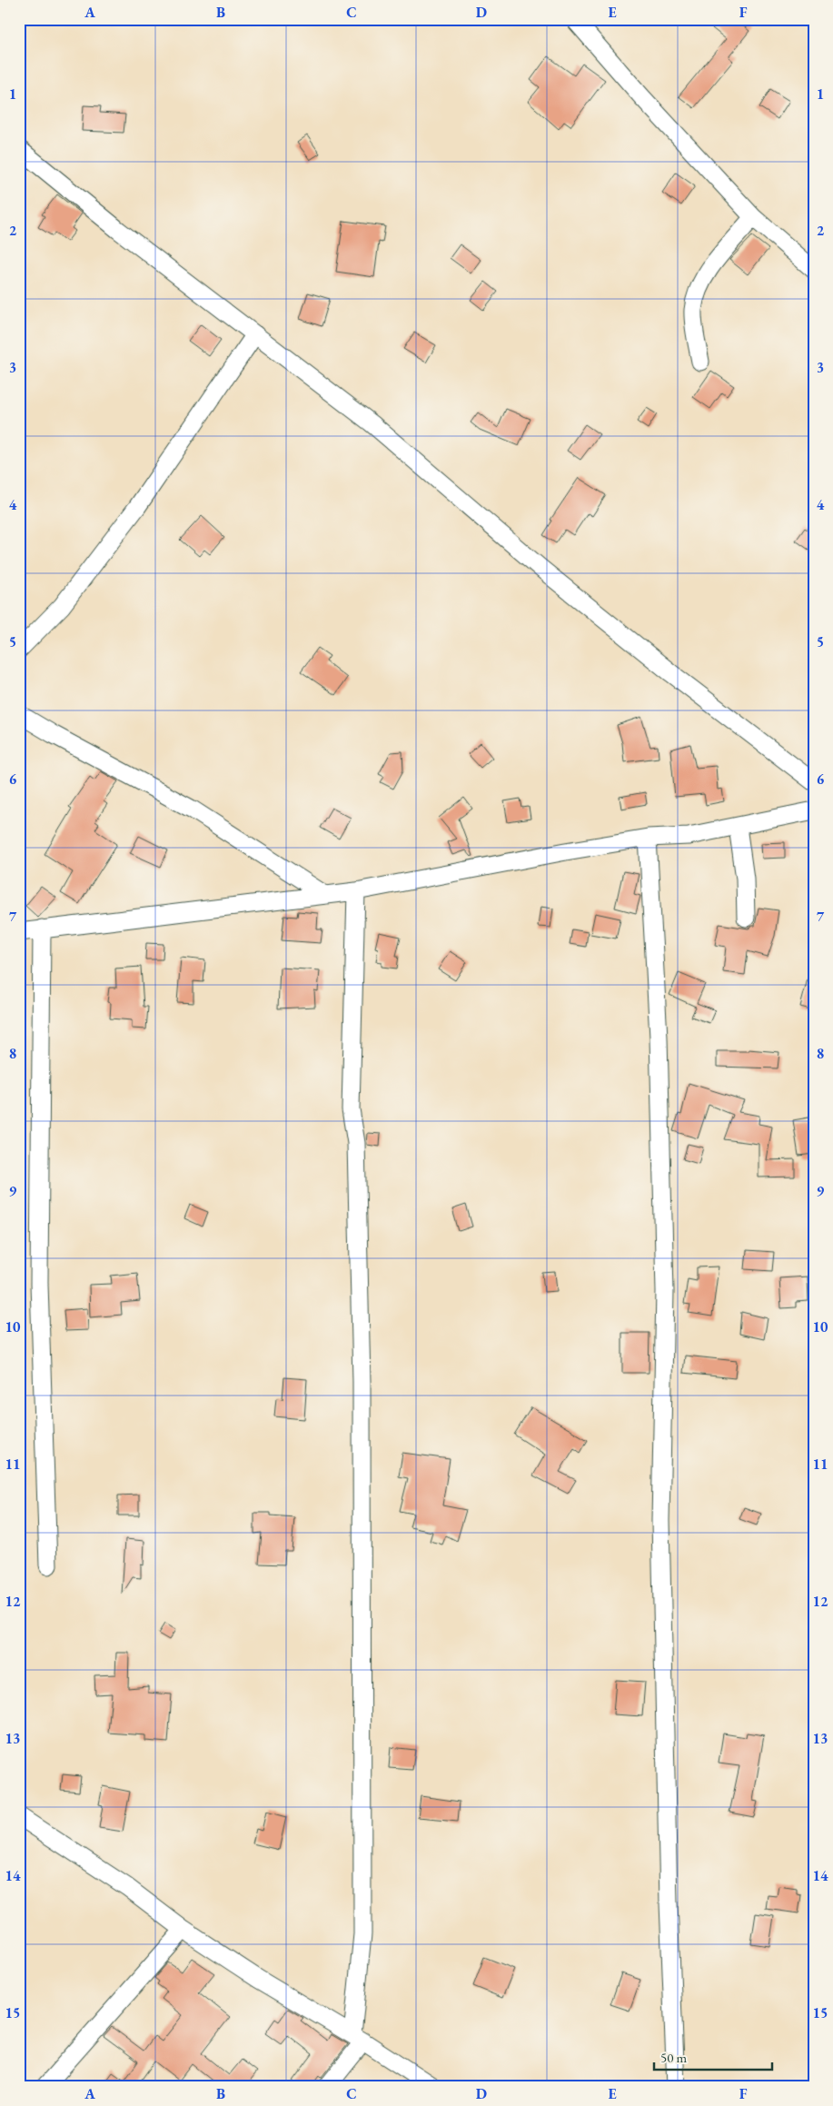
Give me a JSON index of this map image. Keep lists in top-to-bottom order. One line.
{"scale_bar":"50 m","grid":{"columns":["A","B","C","D","E","F"],"rows":["1","2","3","4","5","6","7","8","9","10","11","12","13","14","15"]}}
